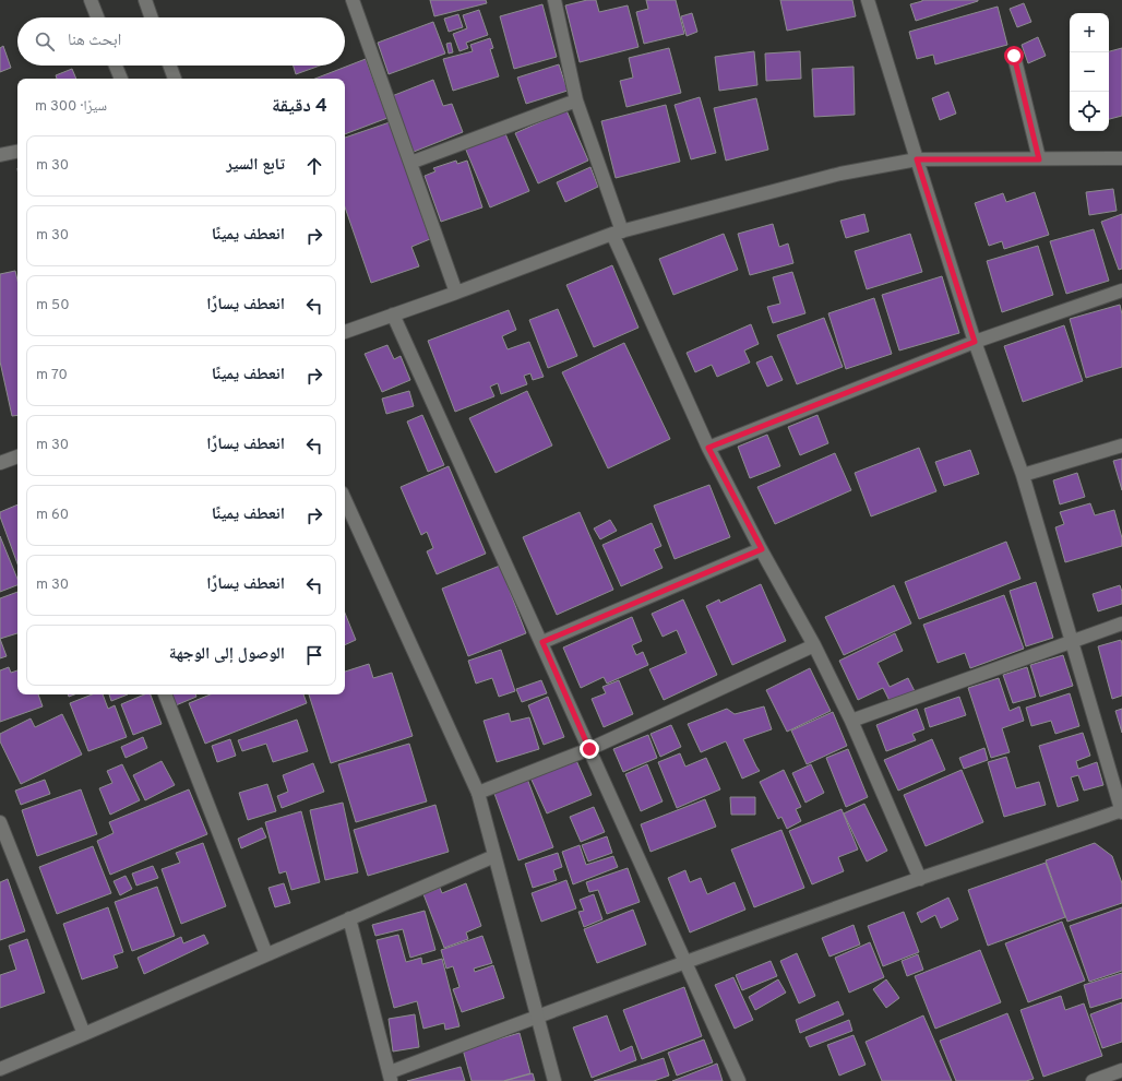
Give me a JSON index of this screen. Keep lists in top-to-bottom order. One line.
{"page":{"map_buttons":["+","−"],"search":"ابحث هنا","heading":["4 دقيقة","سيرًا · 300 m"],"list":[["تابع السير","30 m"],["انعطف يمينًا","30 m"],["انعطف يسارًا","50 m"],["انعطف يمينًا","70 m"],["انعطف يسارًا","30 m"],["انعطف يمينًا","60 m"],["انعطف يسارًا","30 m"],"الوصول إلى الوجهة"]}}
